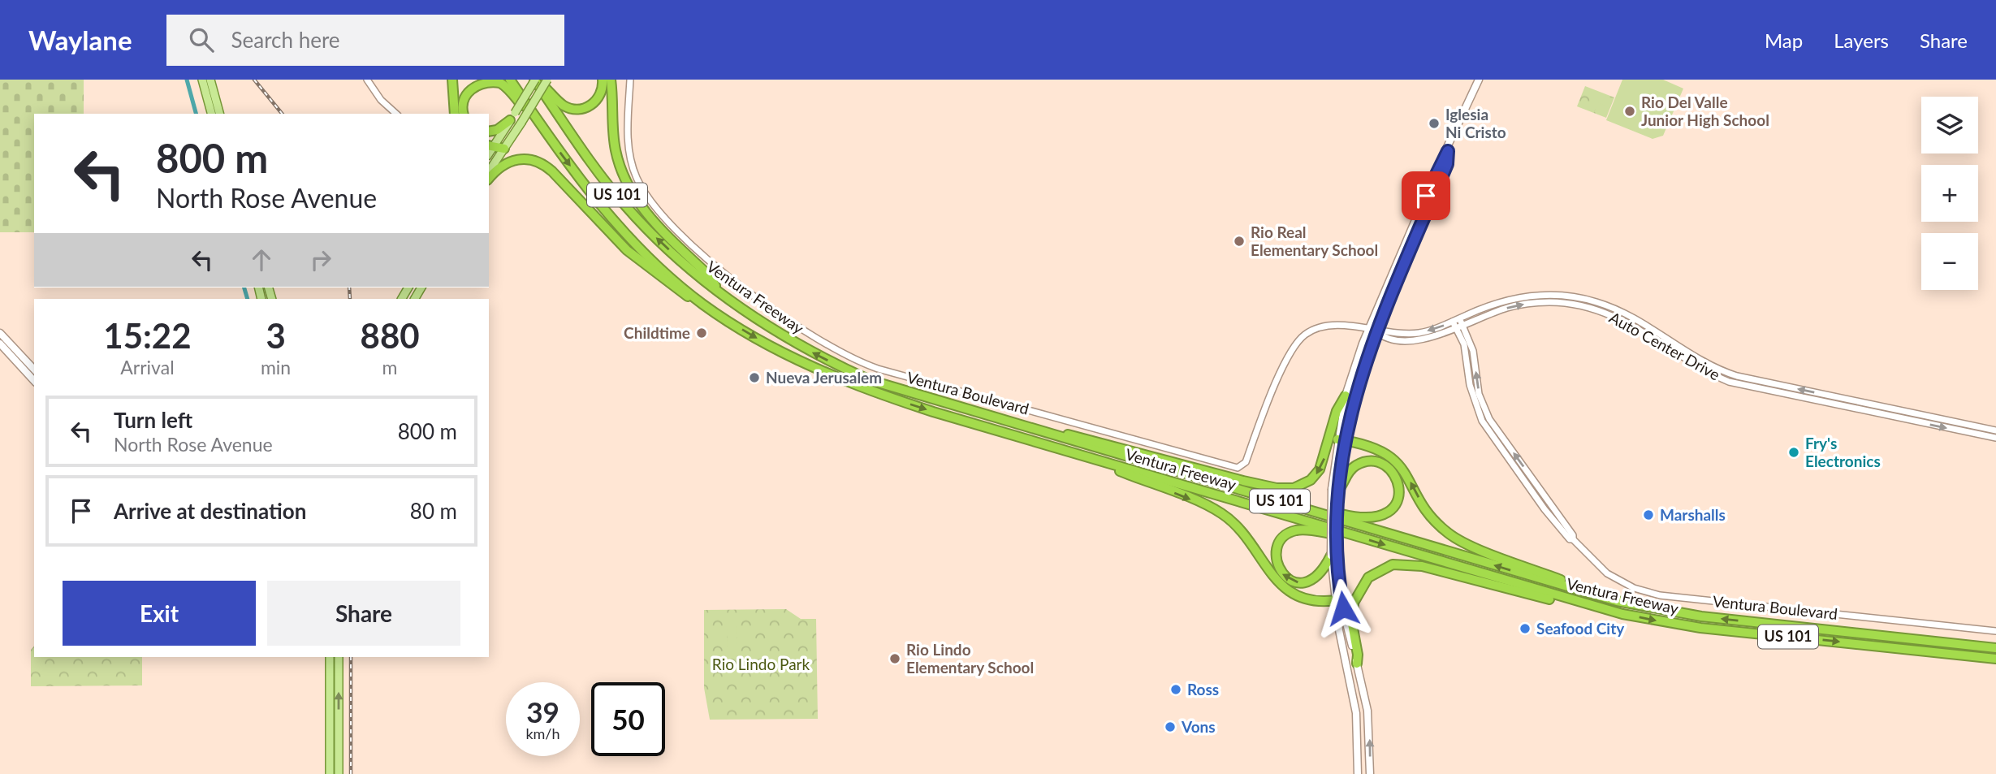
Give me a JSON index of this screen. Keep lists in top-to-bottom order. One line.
{"streets":{"highway":["US 101","Ventura Freeway"],"street":["Auto Center Drive","Ventura Boulevard"]},"crossings":[["Auto Center Drive","Ventura Boulevard"]],"parks":["Rio Lindo Park"],"places":["Rio Del Valle Junior High School","Iglesia Ni Cristo","Rio Real Elementary School","Childtime","Nueva Jerusalem","Fry's Electronics","Marshalls","Seafood City","Rio Lindo Elementary School","Ross","Vons"],"page":{"header":"Waylane","search":"Search here","nav":["Map","Layers","Share"],"map_buttons":["+","−"],"turn":["800 m","North Rose Avenue"],"eta":["15:22","Arrival","3","min","880","m"],"list":[{"name":"Turn left","note":"North Rose Avenue","value":"800 m"},{"name":"Arrive at destination","value":"80 m"}],"buttons":["Exit","Share"],"speed":"39 km/h","limit":"50"}}
